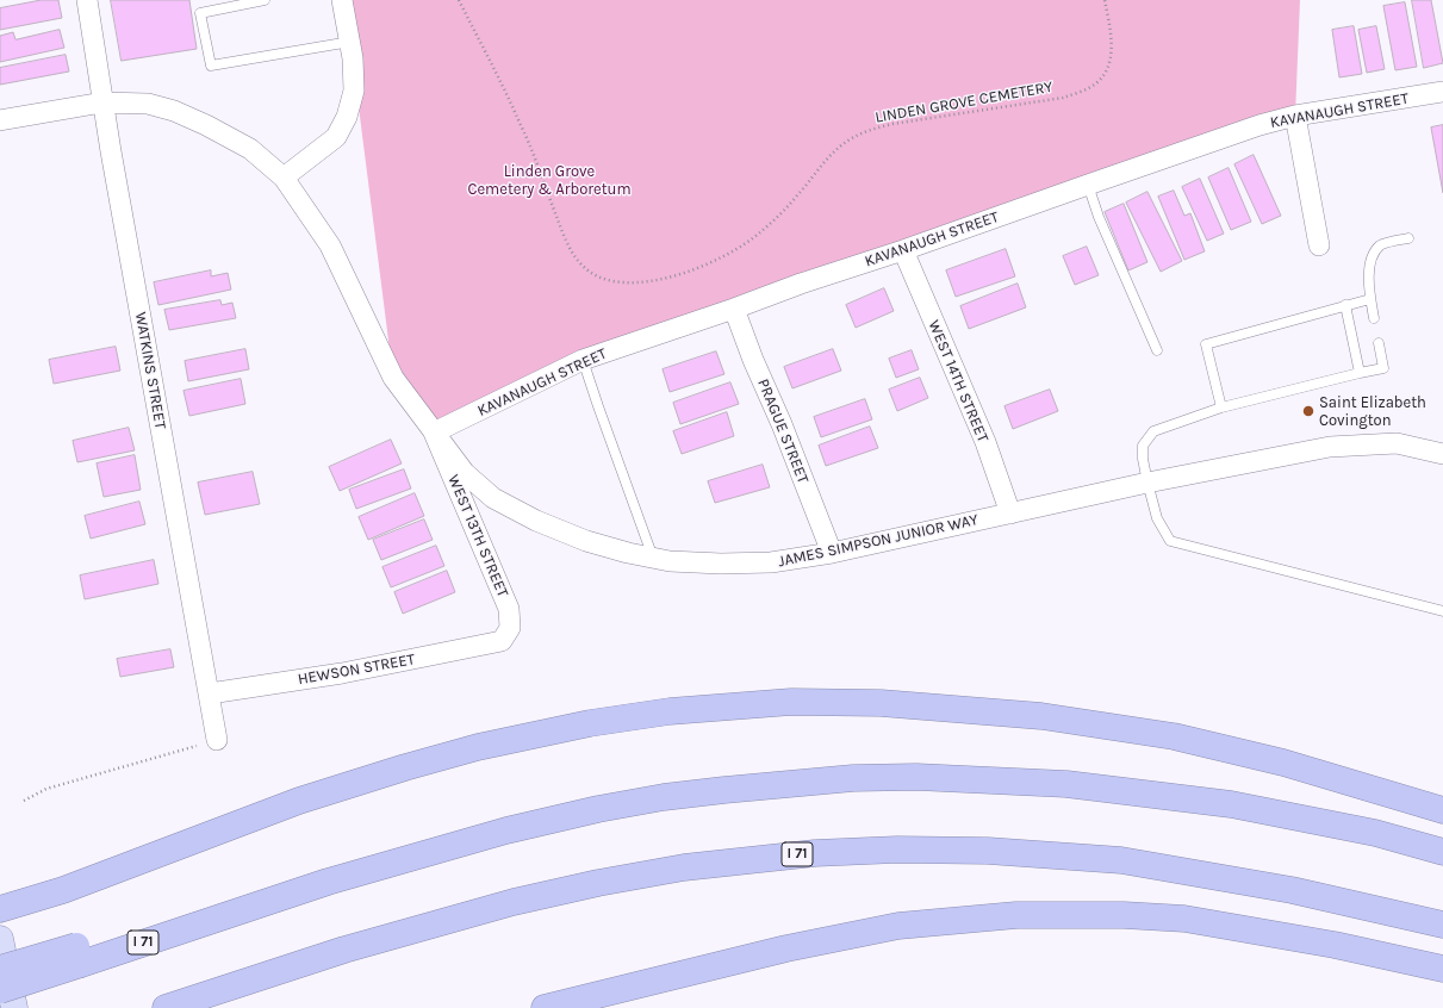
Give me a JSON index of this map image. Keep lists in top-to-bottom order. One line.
{"streets":{"highway":["I 71"],"street":["KAVANAUGH STREET","WATKINS STREET","WEST 14TH STREET","PRAGUE STREET","WEST 13TH STREET","JAMES SIMPSON JUNIOR WAY","HEWSON STREET"],"path":["LINDEN GROVE CEMETERY"]},"crossings":[["KAVANAUGH STREET","WEST 14TH STREET"],["KAVANAUGH STREET","PRAGUE STREET"],["KAVANAUGH STREET","WEST 13TH STREET"],["KAVANAUGH STREET","JAMES SIMPSON JUNIOR WAY"],["WATKINS STREET","JAMES SIMPSON JUNIOR WAY"],["WATKINS STREET","HEWSON STREET"],["WEST 14TH STREET","JAMES SIMPSON JUNIOR WAY"],["PRAGUE STREET","JAMES SIMPSON JUNIOR WAY"],["WEST 13TH STREET","JAMES SIMPSON JUNIOR WAY"],["WEST 13TH STREET","HEWSON STREET"]],"parks":["Linden Grove Cemetery & Arboretum"],"places":["Saint Elizabeth Covington"]}
